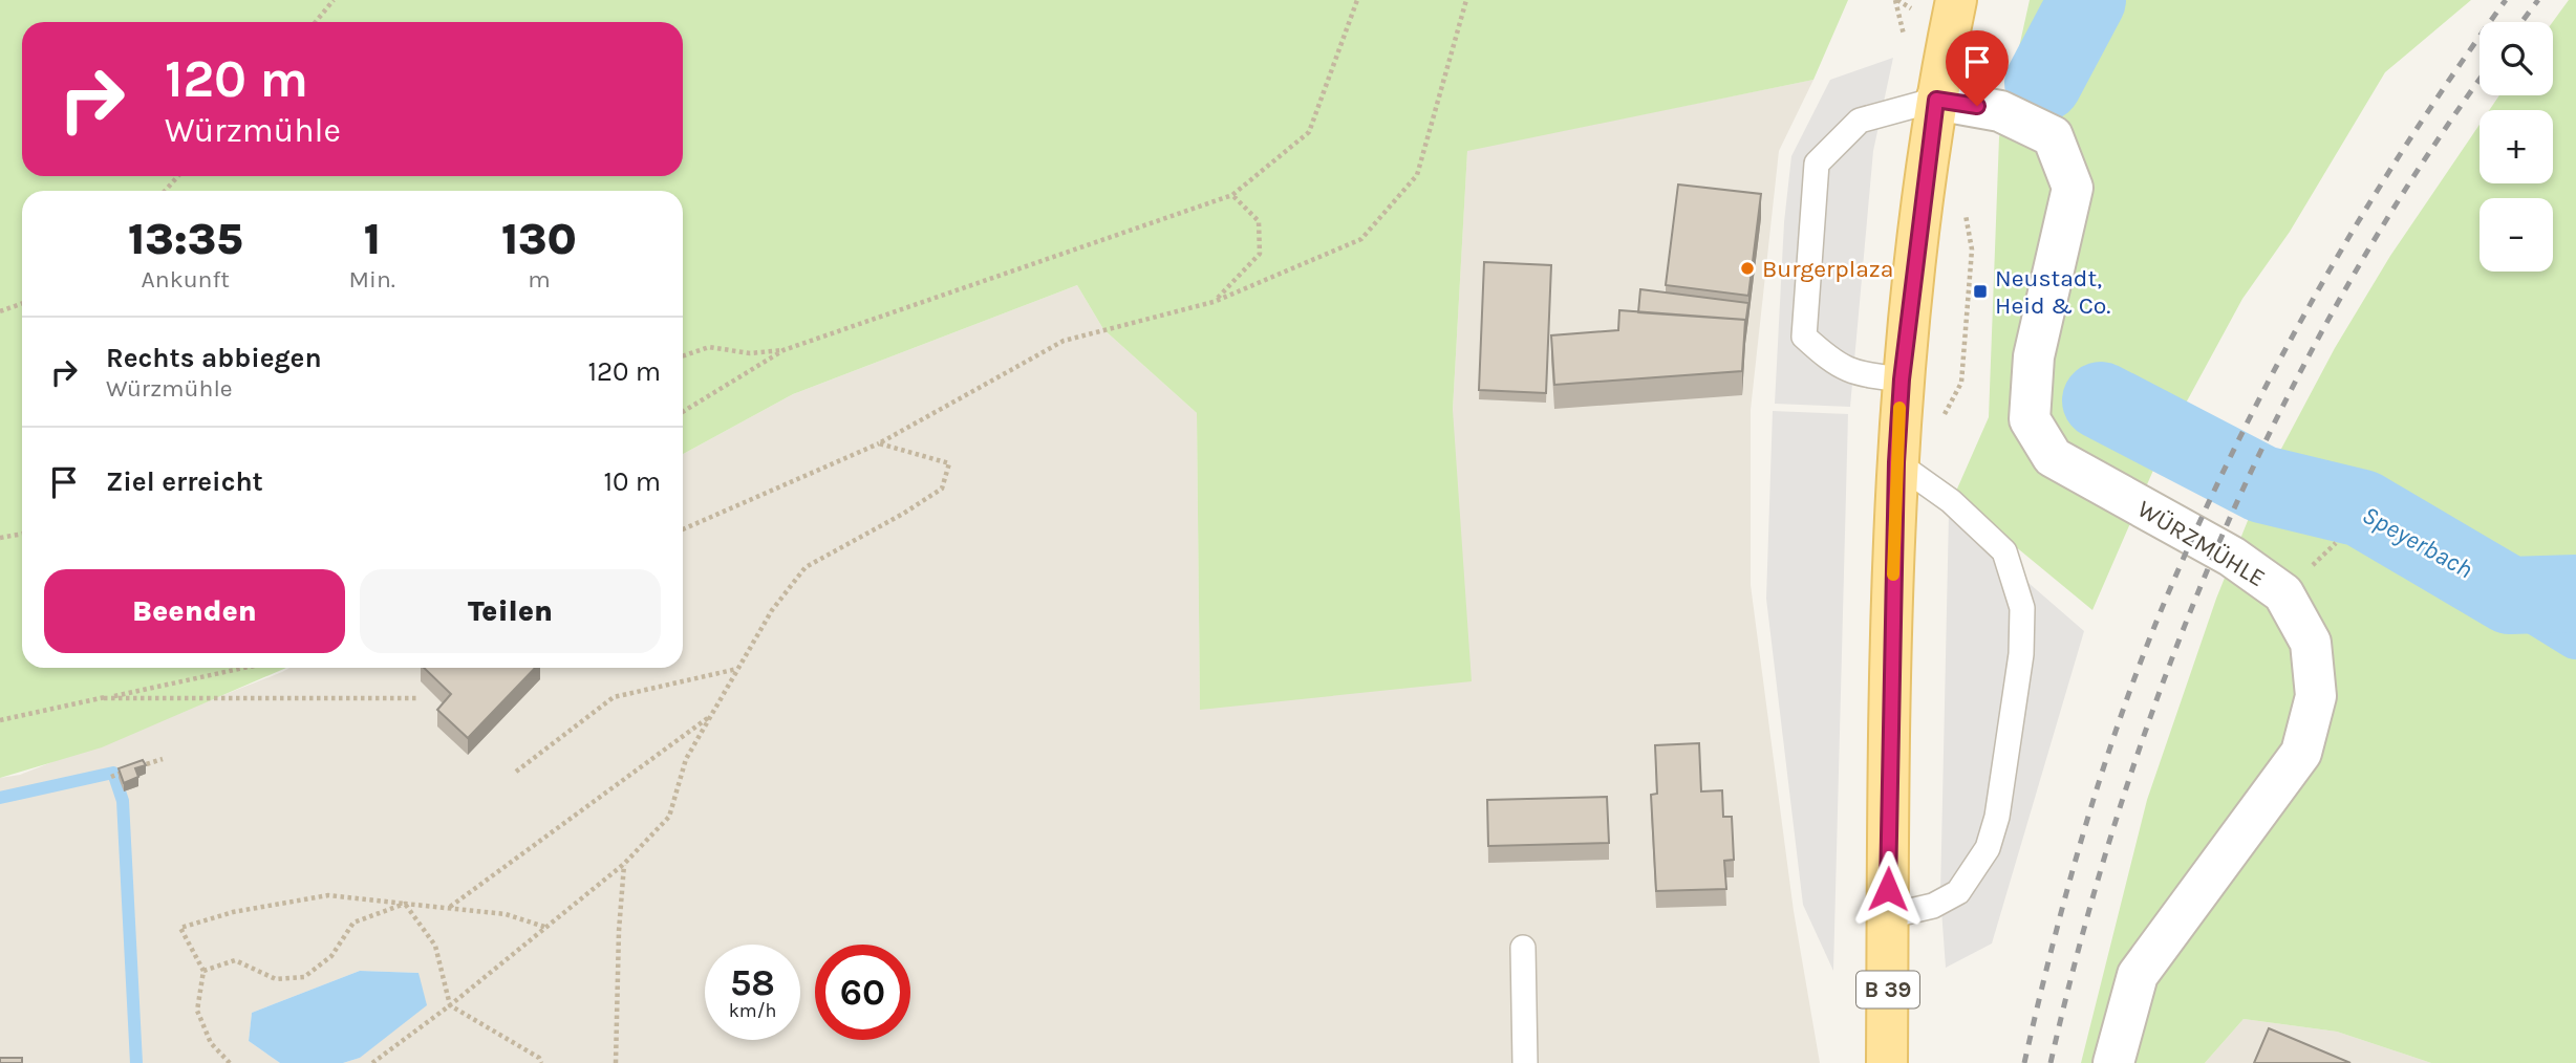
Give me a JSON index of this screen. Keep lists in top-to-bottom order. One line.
{"streets":{"main road":["B 39"],"street":["WÜRZMÜHLE"]},"crossings":[["WÜRZMÜHLE","B 39"]],"water":["Speyerbach"],"places":{"other":["Burgerplaza"],"transit":["Neustadt, Heid & Co."]},"page":{"map_buttons":["+","−"],"turn":["120 m","Würzmühle"],"eta":["13:35","Ankunft","1","Min.","130","m"],"list":[{"name":"Rechts abbiegen","note":"Würzmühle","value":"120 m"},{"name":"Ziel erreicht","value":"10 m"}],"buttons":["Beenden","Teilen"],"speed":"58 km/h","limit":"60"}}
